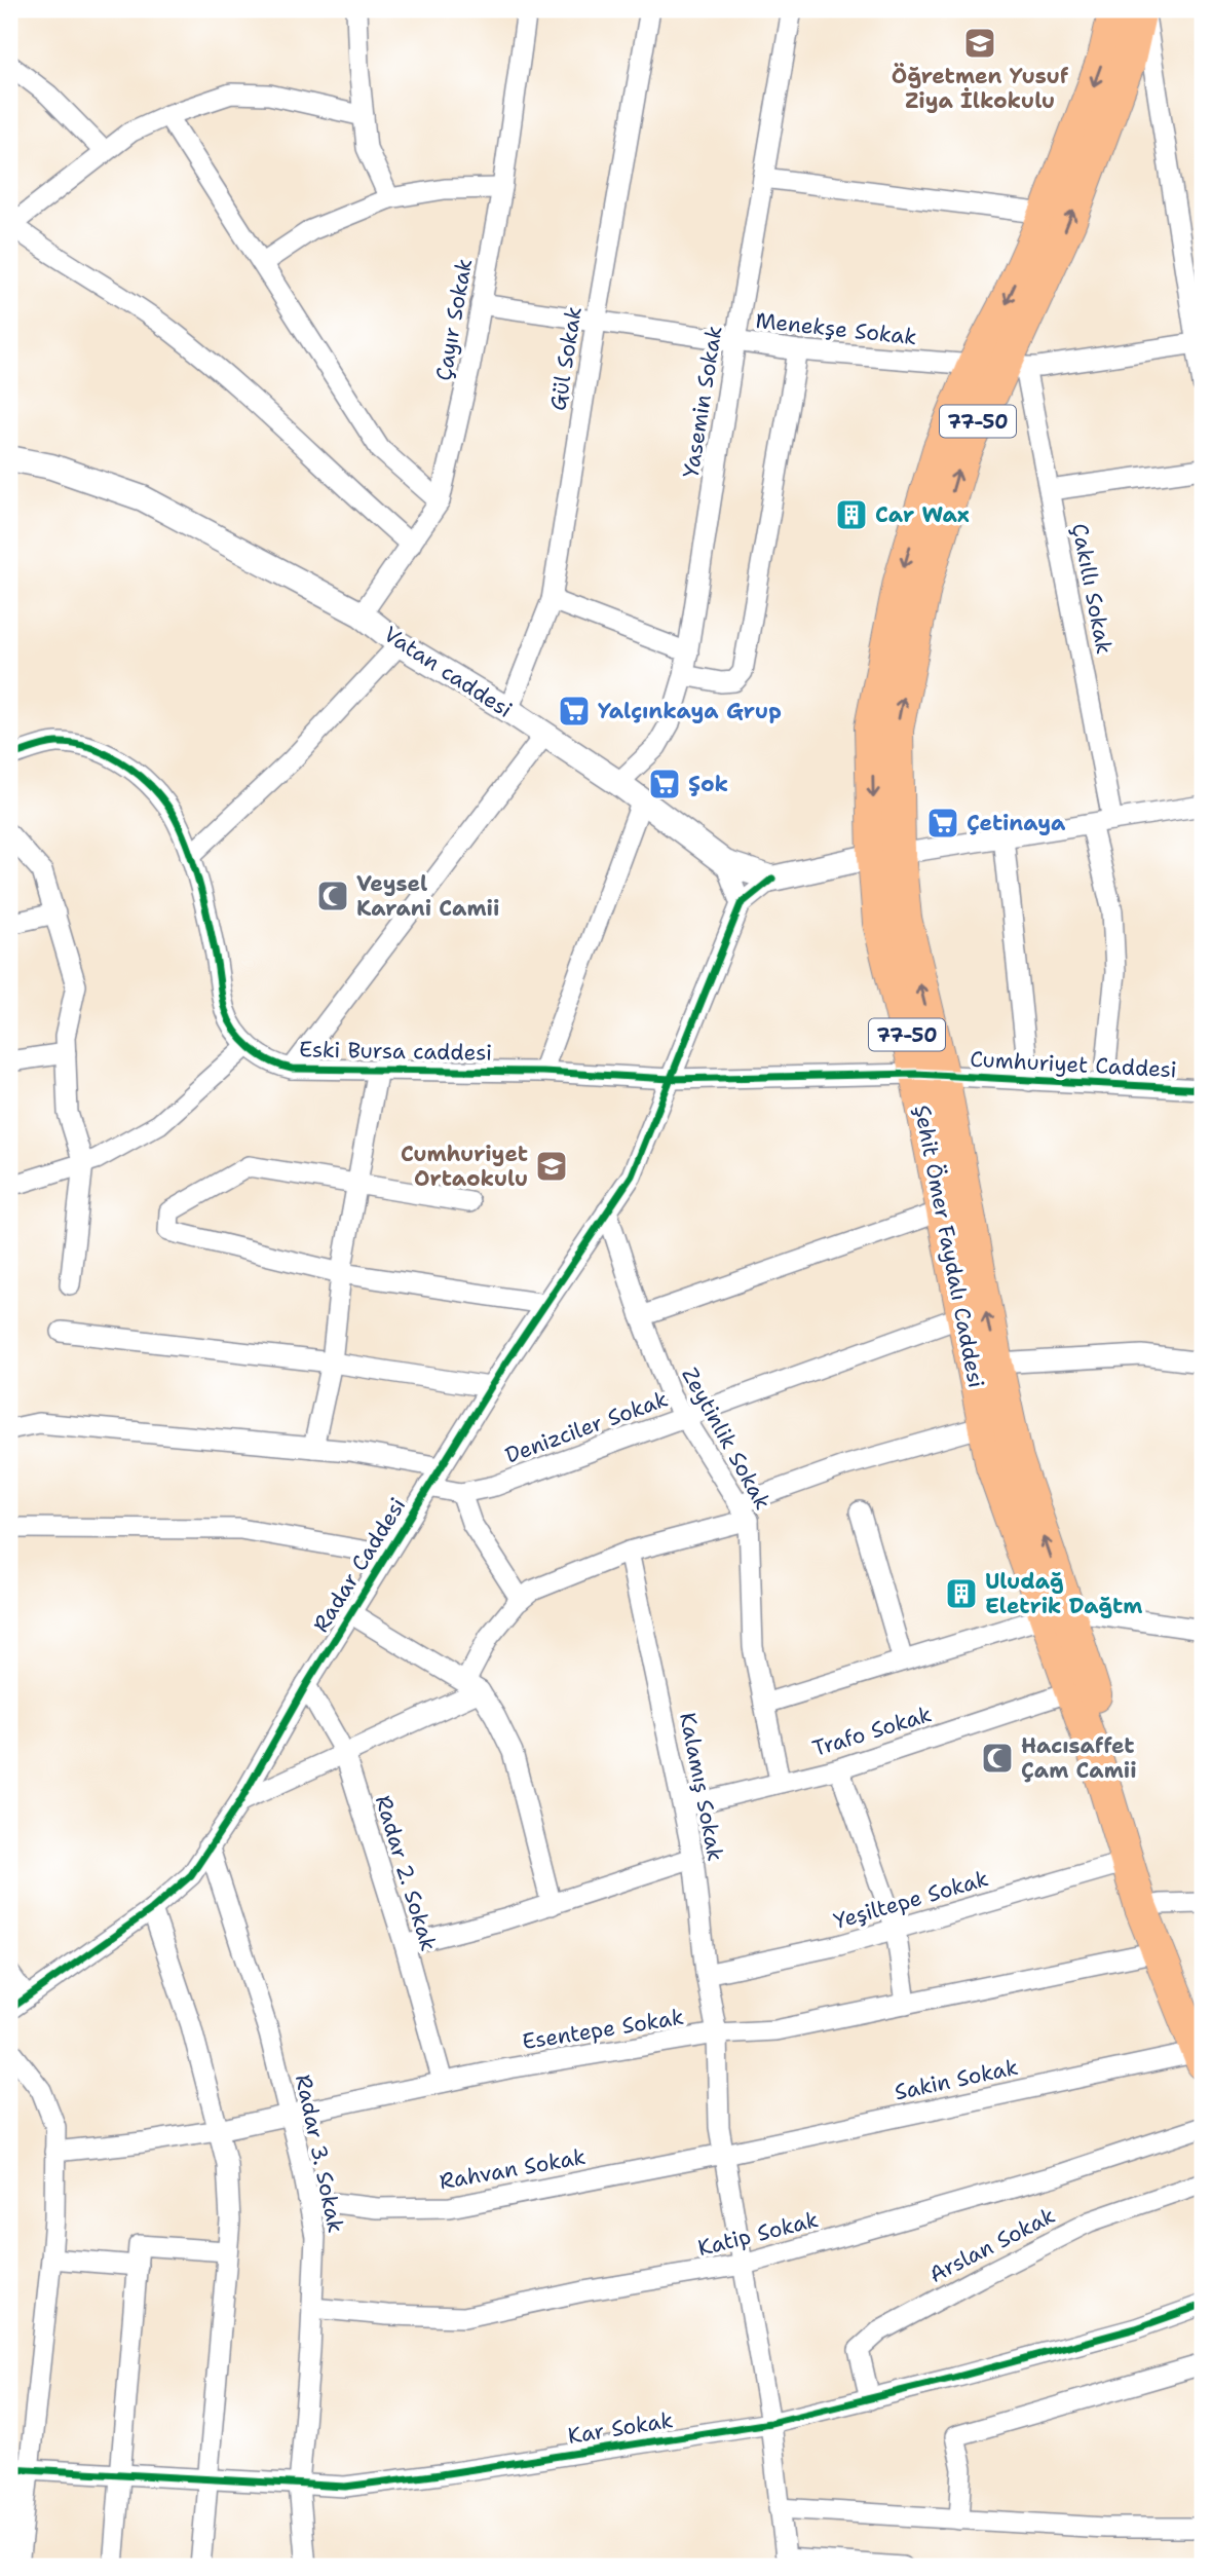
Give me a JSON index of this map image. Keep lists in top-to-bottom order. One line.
{"streets":{"main road":["77-50","Şehit Ömer Faydalı Caddesi"],"street":["Çayır Sokak","Menekşe Sokak","Gül Sokak","Yasemin Sokak","Çakıllı Sokak","Vatan caddesi","Eski Bursa caddesi","Cumhuriyet Caddesi","Denizciler Sokak","Zeytinlik Sokak","Radar Caddesi","Trafo Sokak","Kalamış Sokak","Radar 2. Sokak","Yeşiltepe Sokak","Esentepe Sokak","Sakin Sokak","Radar 3. Sokak","Rahvan Sokak","Katip Sokak","Arslan Sokak","Kar Sokak"]},"crossings":[["Çayır Sokak","Menekşe Sokak"],["Çayır Sokak","Vatan caddesi"],["Menekşe Sokak","Gül Sokak"],["Menekşe Sokak","Yasemin Sokak"],["Menekşe Sokak","Çakıllı Sokak"],["Menekşe Sokak","Şehit Ömer Faydalı Caddesi"],["Gül Sokak","Vatan caddesi"],["Yasemin Sokak","Vatan caddesi"],["Çakıllı Sokak","Şehit Ömer Faydalı Caddesi"],["Eski Bursa caddesi","Cumhuriyet Caddesi"],["Eski Bursa caddesi","Şehit Ömer Faydalı Caddesi"],["Eski Bursa caddesi","Radar Caddesi"],["Cumhuriyet Caddesi","Şehit Ömer Faydalı Caddesi"],["Şehit Ömer Faydalı Caddesi","Denizciler Sokak"],["Şehit Ömer Faydalı Caddesi","Trafo Sokak"],["Şehit Ömer Faydalı Caddesi","Yeşiltepe Sokak"],["Şehit Ömer Faydalı Caddesi","Esentepe Sokak"],["Şehit Ömer Faydalı Caddesi","Sakin Sokak"],["Denizciler Sokak","Zeytinlik Sokak"],["Denizciler Sokak","Radar Caddesi"],["Zeytinlik Sokak","Radar Caddesi"],["Zeytinlik Sokak","Trafo Sokak"],["Radar Caddesi","Radar 2. Sokak"],["Radar Caddesi","Radar 3. Sokak"],["Trafo Sokak","Kalamış Sokak"],["Kalamış Sokak","Yeşiltepe Sokak"],["Kalamış Sokak","Esentepe Sokak"],["Kalamış Sokak","Sakin Sokak"],["Kalamış Sokak","Rahvan Sokak"],["Kalamış Sokak","Katip Sokak"],["Kalamış Sokak","Kar Sokak"],["Radar 2. Sokak","Esentepe Sokak"],["Esentepe Sokak","Radar 3. Sokak"],["Sakin Sokak","Rahvan Sokak"],["Radar 3. Sokak","Rahvan Sokak"],["Radar 3. Sokak","Katip Sokak"],["Radar 3. Sokak","Kar Sokak"],["Arslan Sokak","Kar Sokak"]],"places":{"school or university":["Öğretmen Yusuf Ziya İlkokulu","Cumhuriyet Ortaokulu"],"building":["Car Wax","Uludağ Eletrik Dağtm"],"supermarket":["Yalçınkaya Grup","Şok","Çetinaya"],"mosque":["Veysel Karani Camii","Hacısaffet Çam Camii"]}}
